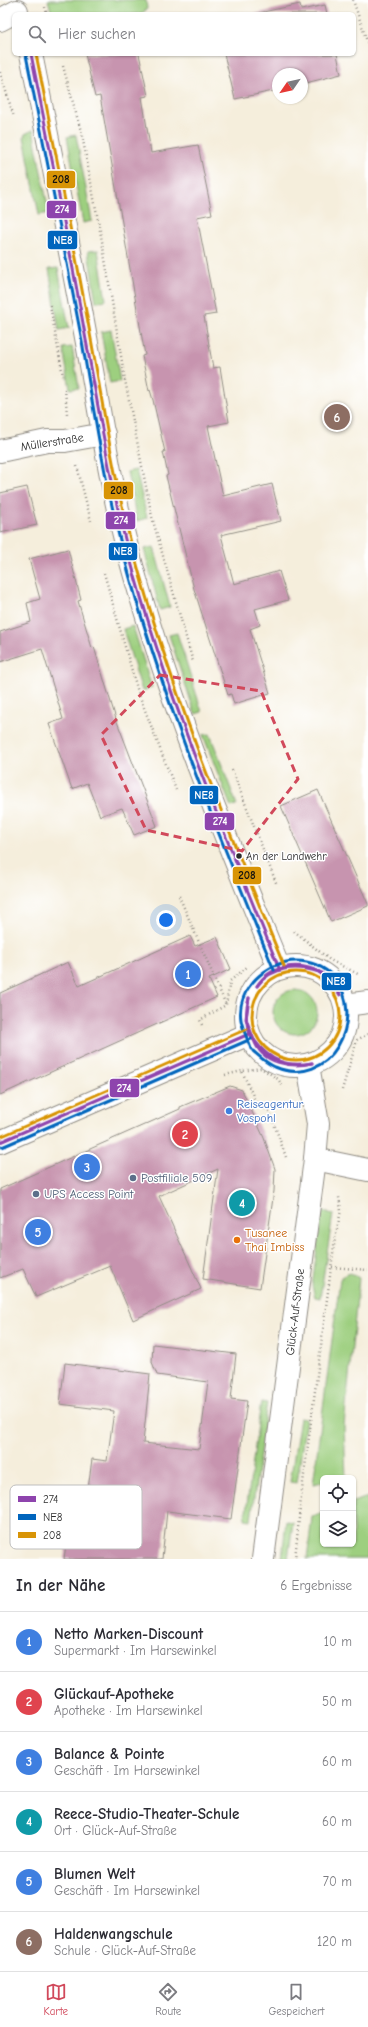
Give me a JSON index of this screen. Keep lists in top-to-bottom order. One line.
{"streets":{"street":["Müllerstraße","Glück-Auf-Straße"]},"places":["An der Landwehr","Reiseagentur Vospohl","Postfiliale 509","UPS Access Point","Tusanee Thai Imbiss"],"lines":["transit line 274","transit line NE8","transit line 208"],"legend":["274","NE8","208"],"north":"bottom left","page":{"search":"Hier suchen","pins":["6","1","2","3","4","5"],"heading":["In der Nähe","6 Ergebnisse"],"list":[{"mark":"1","name":"Netto Marken-Discount","note":"Supermarkt · Im Harsewinkel","value":"10 m"},{"mark":"2","name":"Glückauf-Apotheke","note":"Apotheke · Im Harsewinkel","value":"50 m"},{"mark":"3","name":"Balance & Pointe","note":"Geschäft · Im Harsewinkel","value":"60 m"},{"mark":"4","name":"Reece-Studio-Theater-Schule","note":"Ort · Glück-Auf-Straße","value":"60 m"},{"mark":"5","name":"Blumen Welt","note":"Geschäft · Im Harsewinkel","value":"70 m"},{"mark":"6","name":"Haldenwangschule","note":"Schule · Glück-Auf-Straße","value":"120 m"}],"nav":["Karte","Route","Gespeichert"]}}
